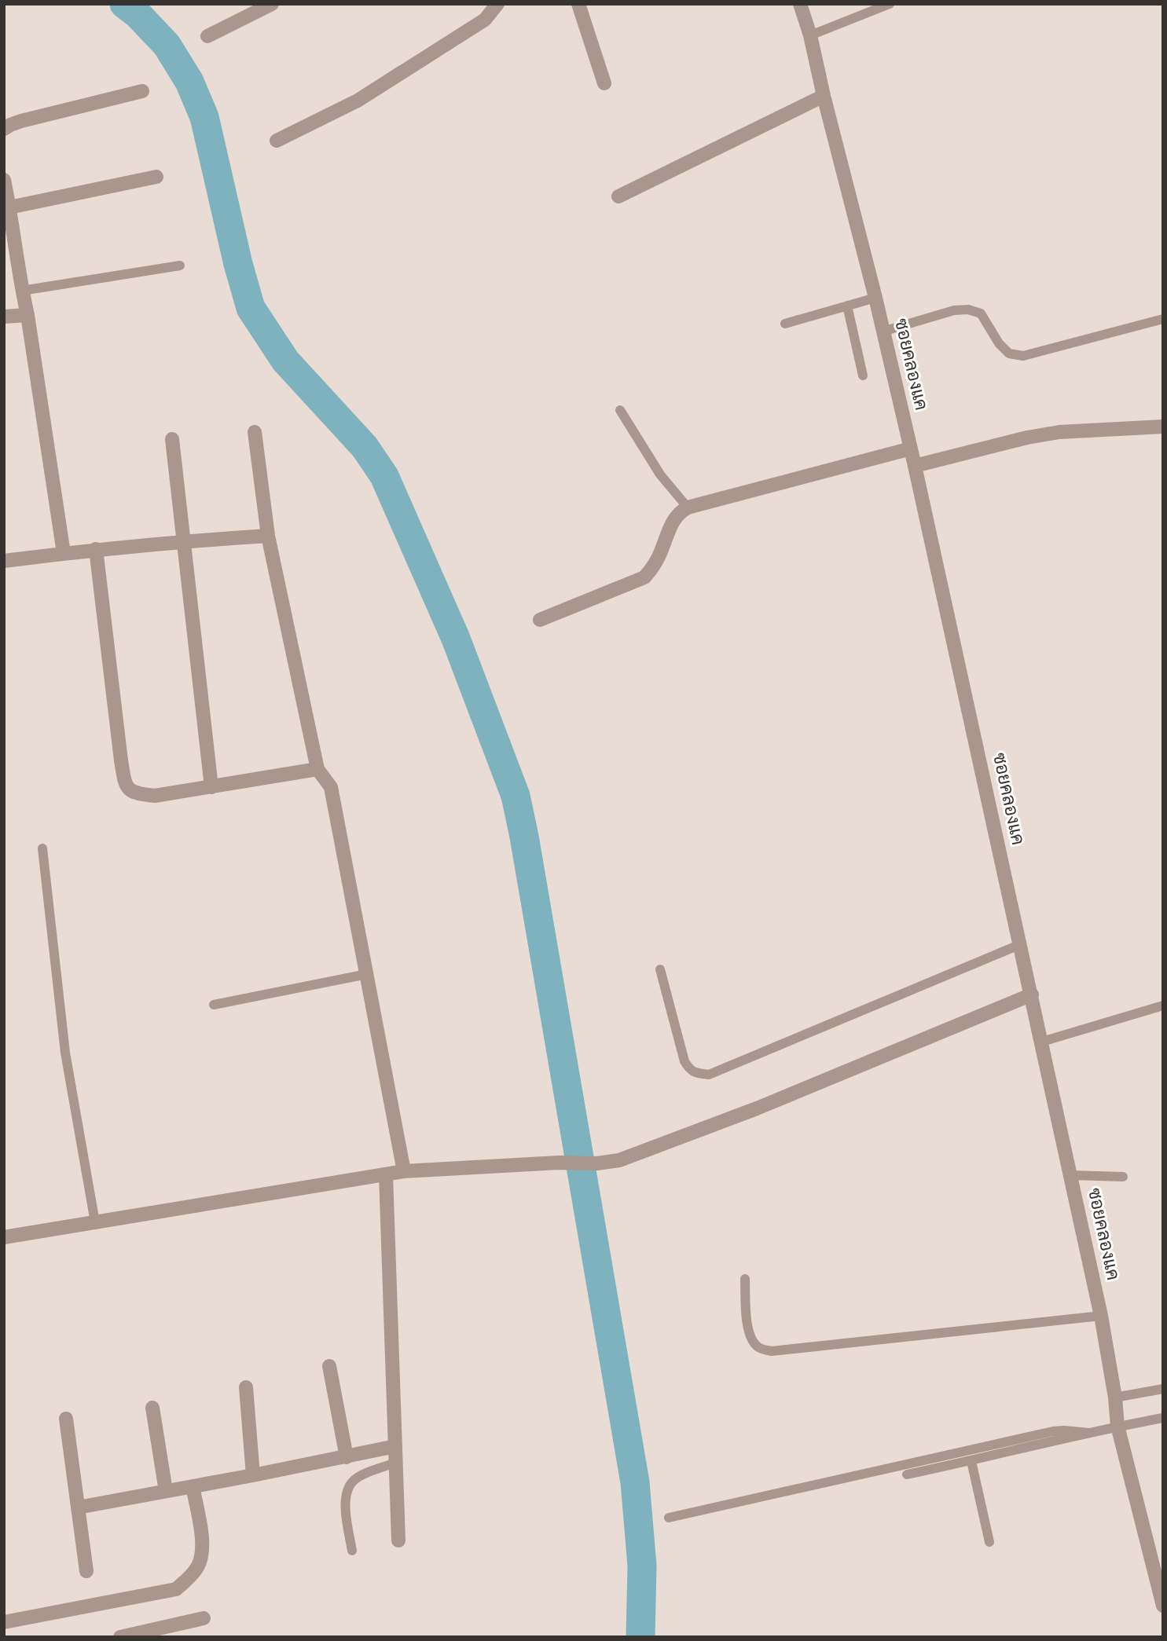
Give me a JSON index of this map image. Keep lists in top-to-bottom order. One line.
{"streets":{"street":["ซอยคลองแค"]}}
